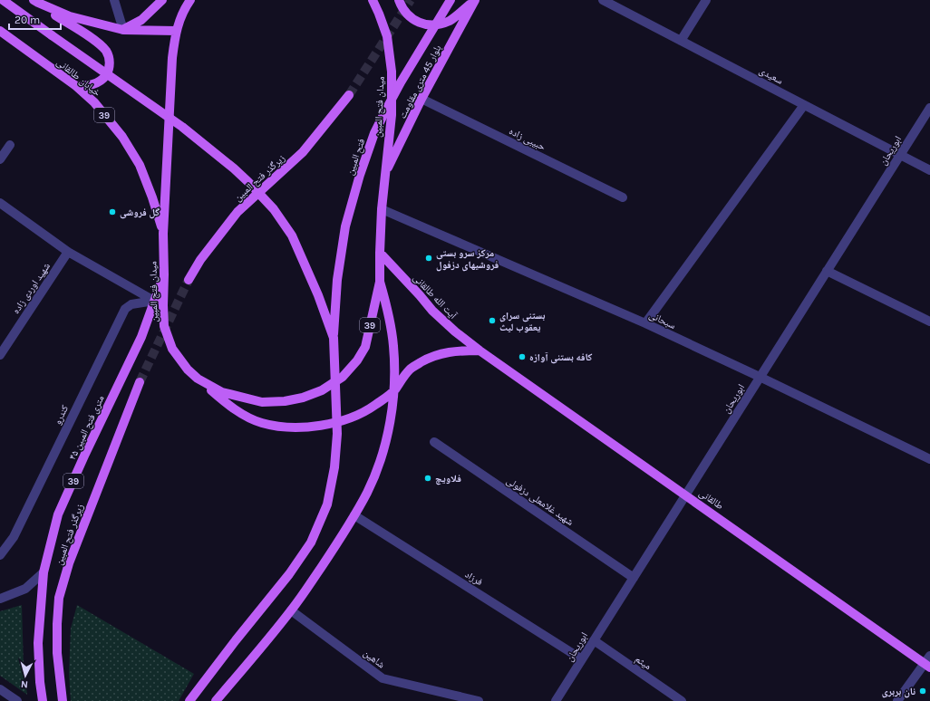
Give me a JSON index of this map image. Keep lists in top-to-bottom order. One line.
{"streets":{"main road":["خیابان طالقانی","بلوار 45 متری مقاومت","میدان فتح المبین","39","فتح المبین","زیرگذر فتح المبین","آیت الله طالقانی","۴۵ متری فتح المبین","طالقانی"],"street":["سعیدی","حبیبی زاده","ابوریحان","شهید اوردی زاده","سبحانی","کندرو","شهید غلامعلی دزفولی","فرزاد","شاهین","میثم"]},"crossings":[["سعیدی","ابوریحان"],["خیابان طالقانی","میدان فتح المبین"],["بلوار 45 متری مقاومت","میدان فتح المبین"],["بلوار 45 متری مقاومت","حبیبی زاده"],["میدان فتح المبین","39"],["میدان فتح المبین","آیت الله طالقانی"],["میدان فتح المبین","سبحانی"],["میدان فتح المبین","۴۵ متری فتح المبین"],["39","فرزاد"],["39","شاهین"],["ابوریحان","سبحانی"],["ابوریحان","طالقانی"],["ابوریحان","شهید غلامعلی دزفولی"],["ابوریحان","فرزاد"],["ابوریحان","میثم"],["آیت الله طالقانی","طالقانی"],["کندرو","۴۵ متری فتح المبین"]],"places":["گل فروشی","مرکز سرو بستی فروشیهای دزفول","بستنی سرای یعقوب لیث","کافه بستنی آوازه","فلاویچ","نان بربری"],"scale_bar":"20 m","north":"bottom"}
